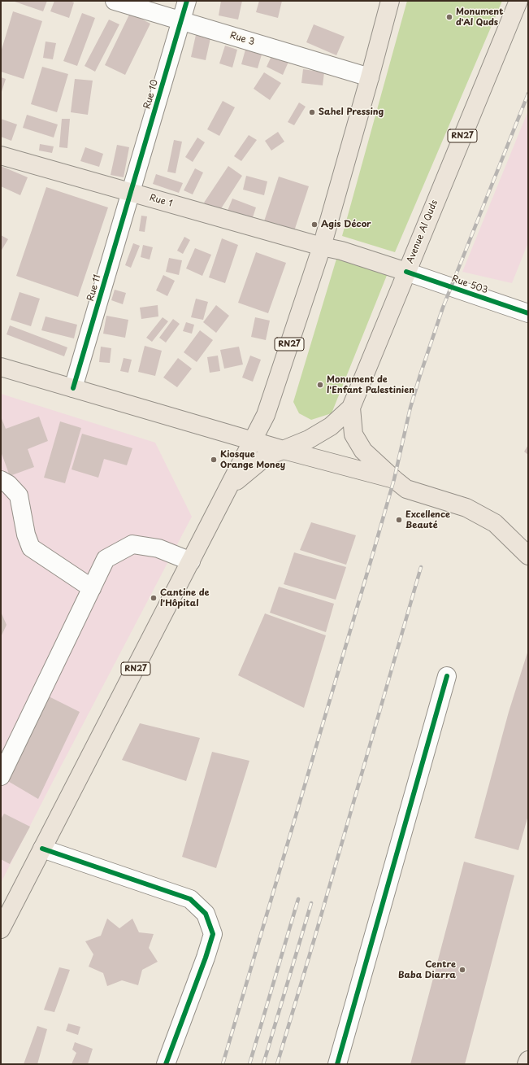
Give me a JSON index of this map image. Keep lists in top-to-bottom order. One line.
{"streets":{"main road":["RN27","Rue 1","Avenue Al Quds","Rue 503"],"street":["Rue 3","Rue 10","Rue 11"]},"crossings":[["Rue 3","Rue 10"],["Rue 3","RN27"],["Rue 10","Rue 1"],["Rue 10","Rue 11"],["RN27","Rue 1"],["RN27","Avenue Al Quds"],["RN27","Rue 503"],["Rue 1","Rue 503"],["Rue 1","Rue 11"],["Avenue Al Quds","Rue 503"]],"places":["Monument d'Al Quds","Sahel Pressing","Agis Décor","Monument de l'Enfant Palestinien","Kiosque Orange Money","Excellence Beauté","Cantine de l'Hôpital","Centre Baba Diarra"]}
